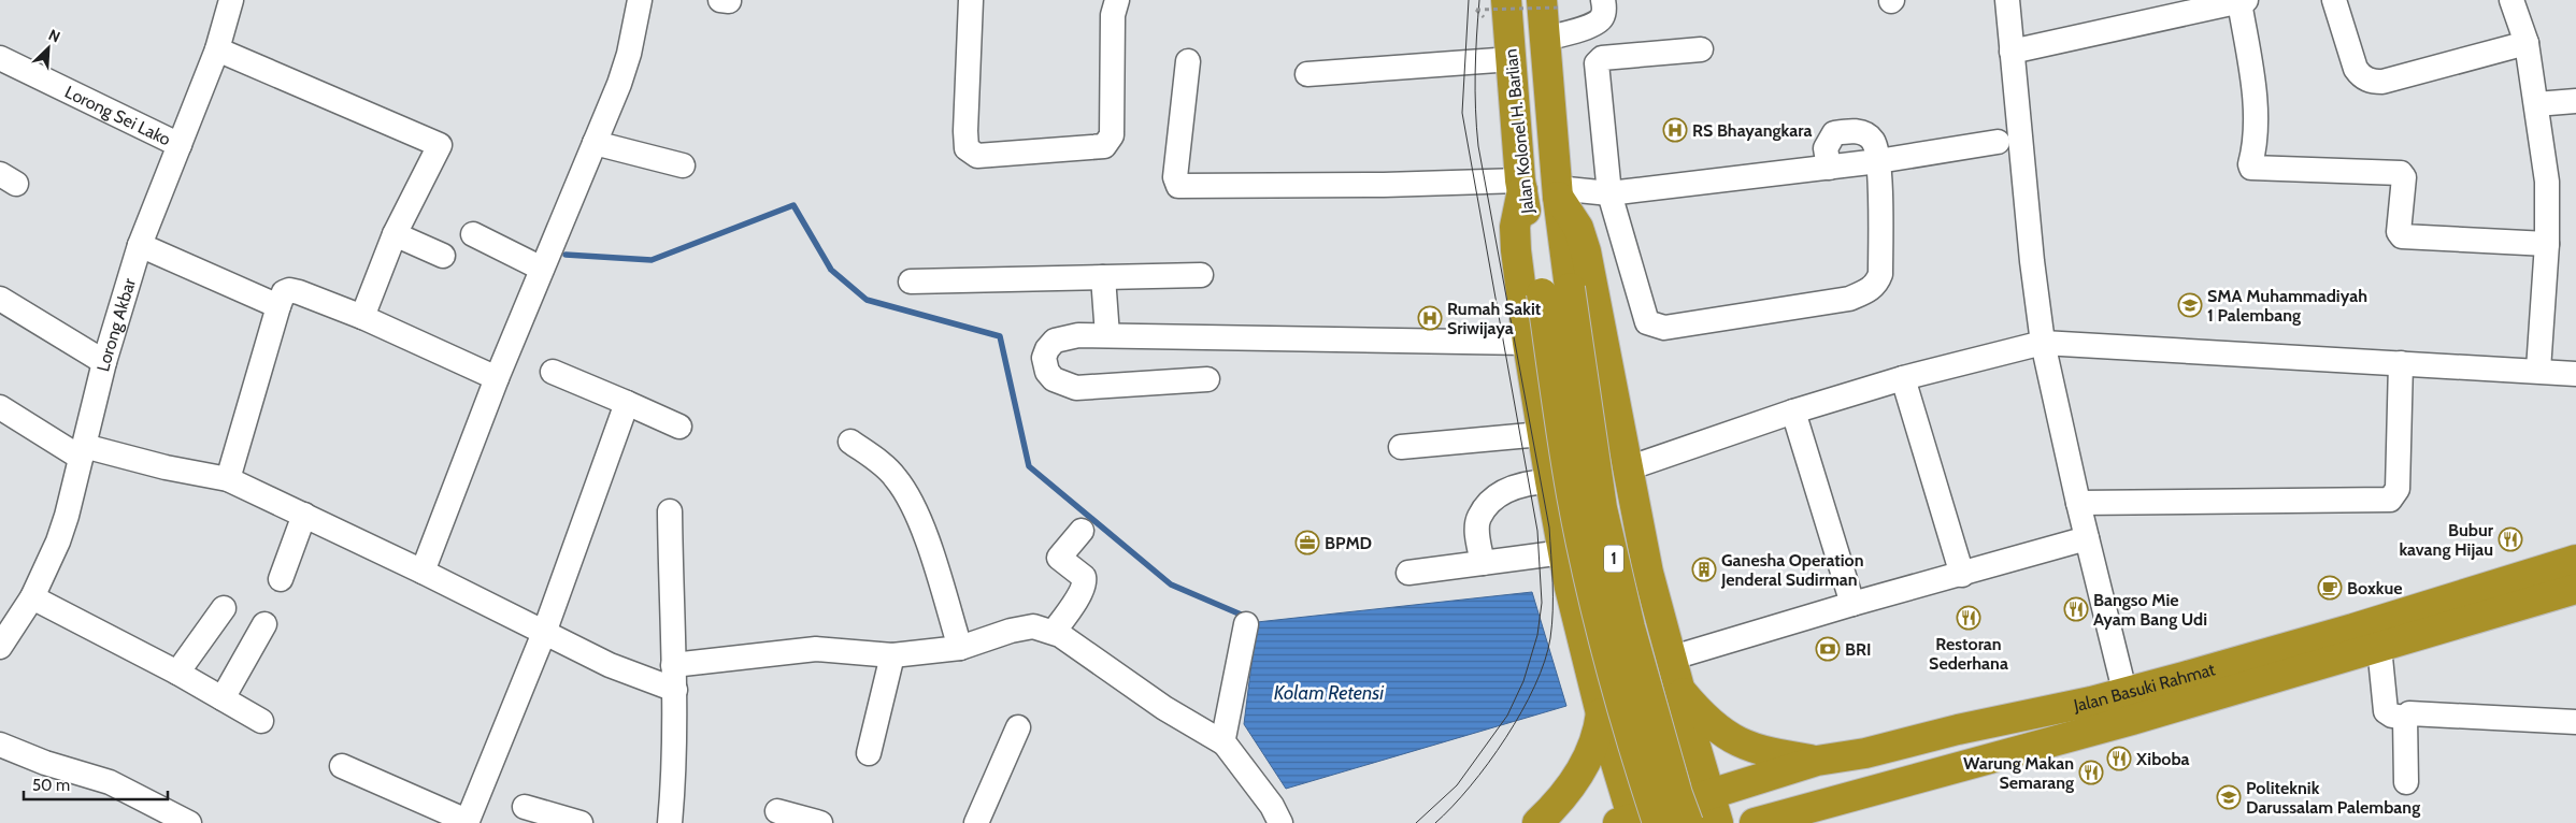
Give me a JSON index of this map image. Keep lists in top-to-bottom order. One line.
{"streets":{"highway":["Jalan Kolonel H. Barlian","1","Jalan Basuki Rahmat"],"street":["Lorong Sei Lako","Lorong Akbar"]},"crossings":[["Lorong Sei Lako","Lorong Akbar"],["Jalan Kolonel H. Barlian","1"],["1","Jalan Basuki Rahmat"]],"water":["Kolam Retensi"],"places":{"hospital":["RS Bhayangkara","Rumah Sakit Sriwijaya"],"school or university":["SMA Muhammadiyah 1 Palembang","Politeknik Darussalam Palembang"],"restaurant":["Bubur kavang Hijau","Bangso Mie Ayam Bang Udi","Restoran Sederhana","Xiboba","Warung Makan Semarang"],"office":["BPMD"],"building":["Ganesha Operation Jenderal Sudirman"],"cafe":["Boxkue"],"bank":["BRI"]},"scale_bar":"50 m","north":"top right"}
